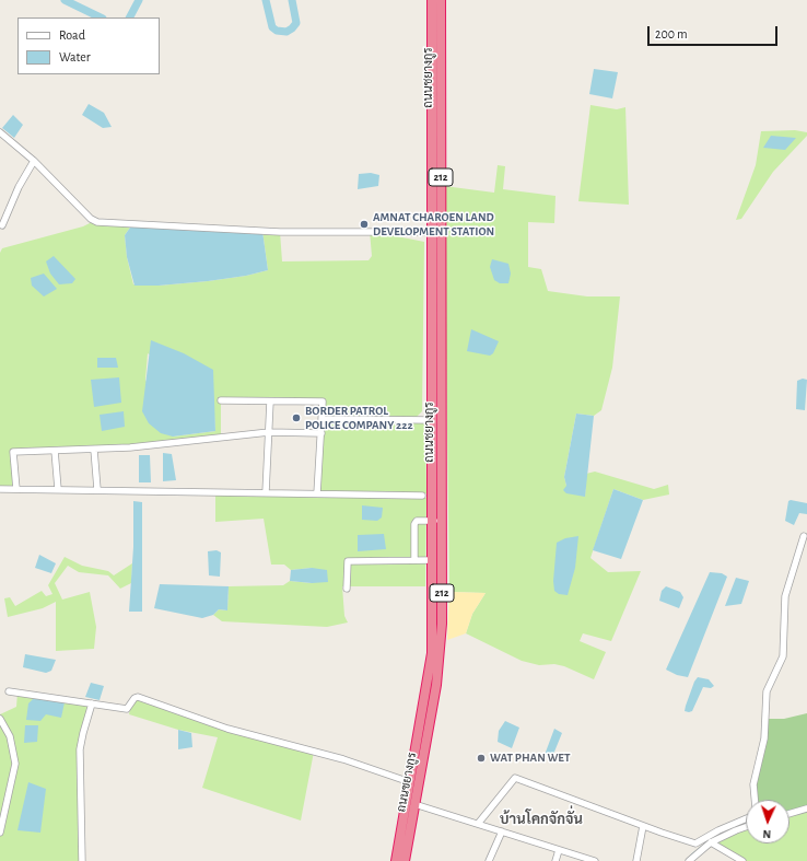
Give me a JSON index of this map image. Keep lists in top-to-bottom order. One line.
{"streets":{"highway":["ถนนชยางกูร","212"]},"districts":["บ้านโคกจักจั่น"],"places":["AMNAT CHAROEN LAND DEVELOPMENT STATION","BORDER PATROL POLICE COMPANY 222","WAT PHAN WET"],"legend":["Road","Water"],"scale_bar":"200 m","north":"bottom"}
